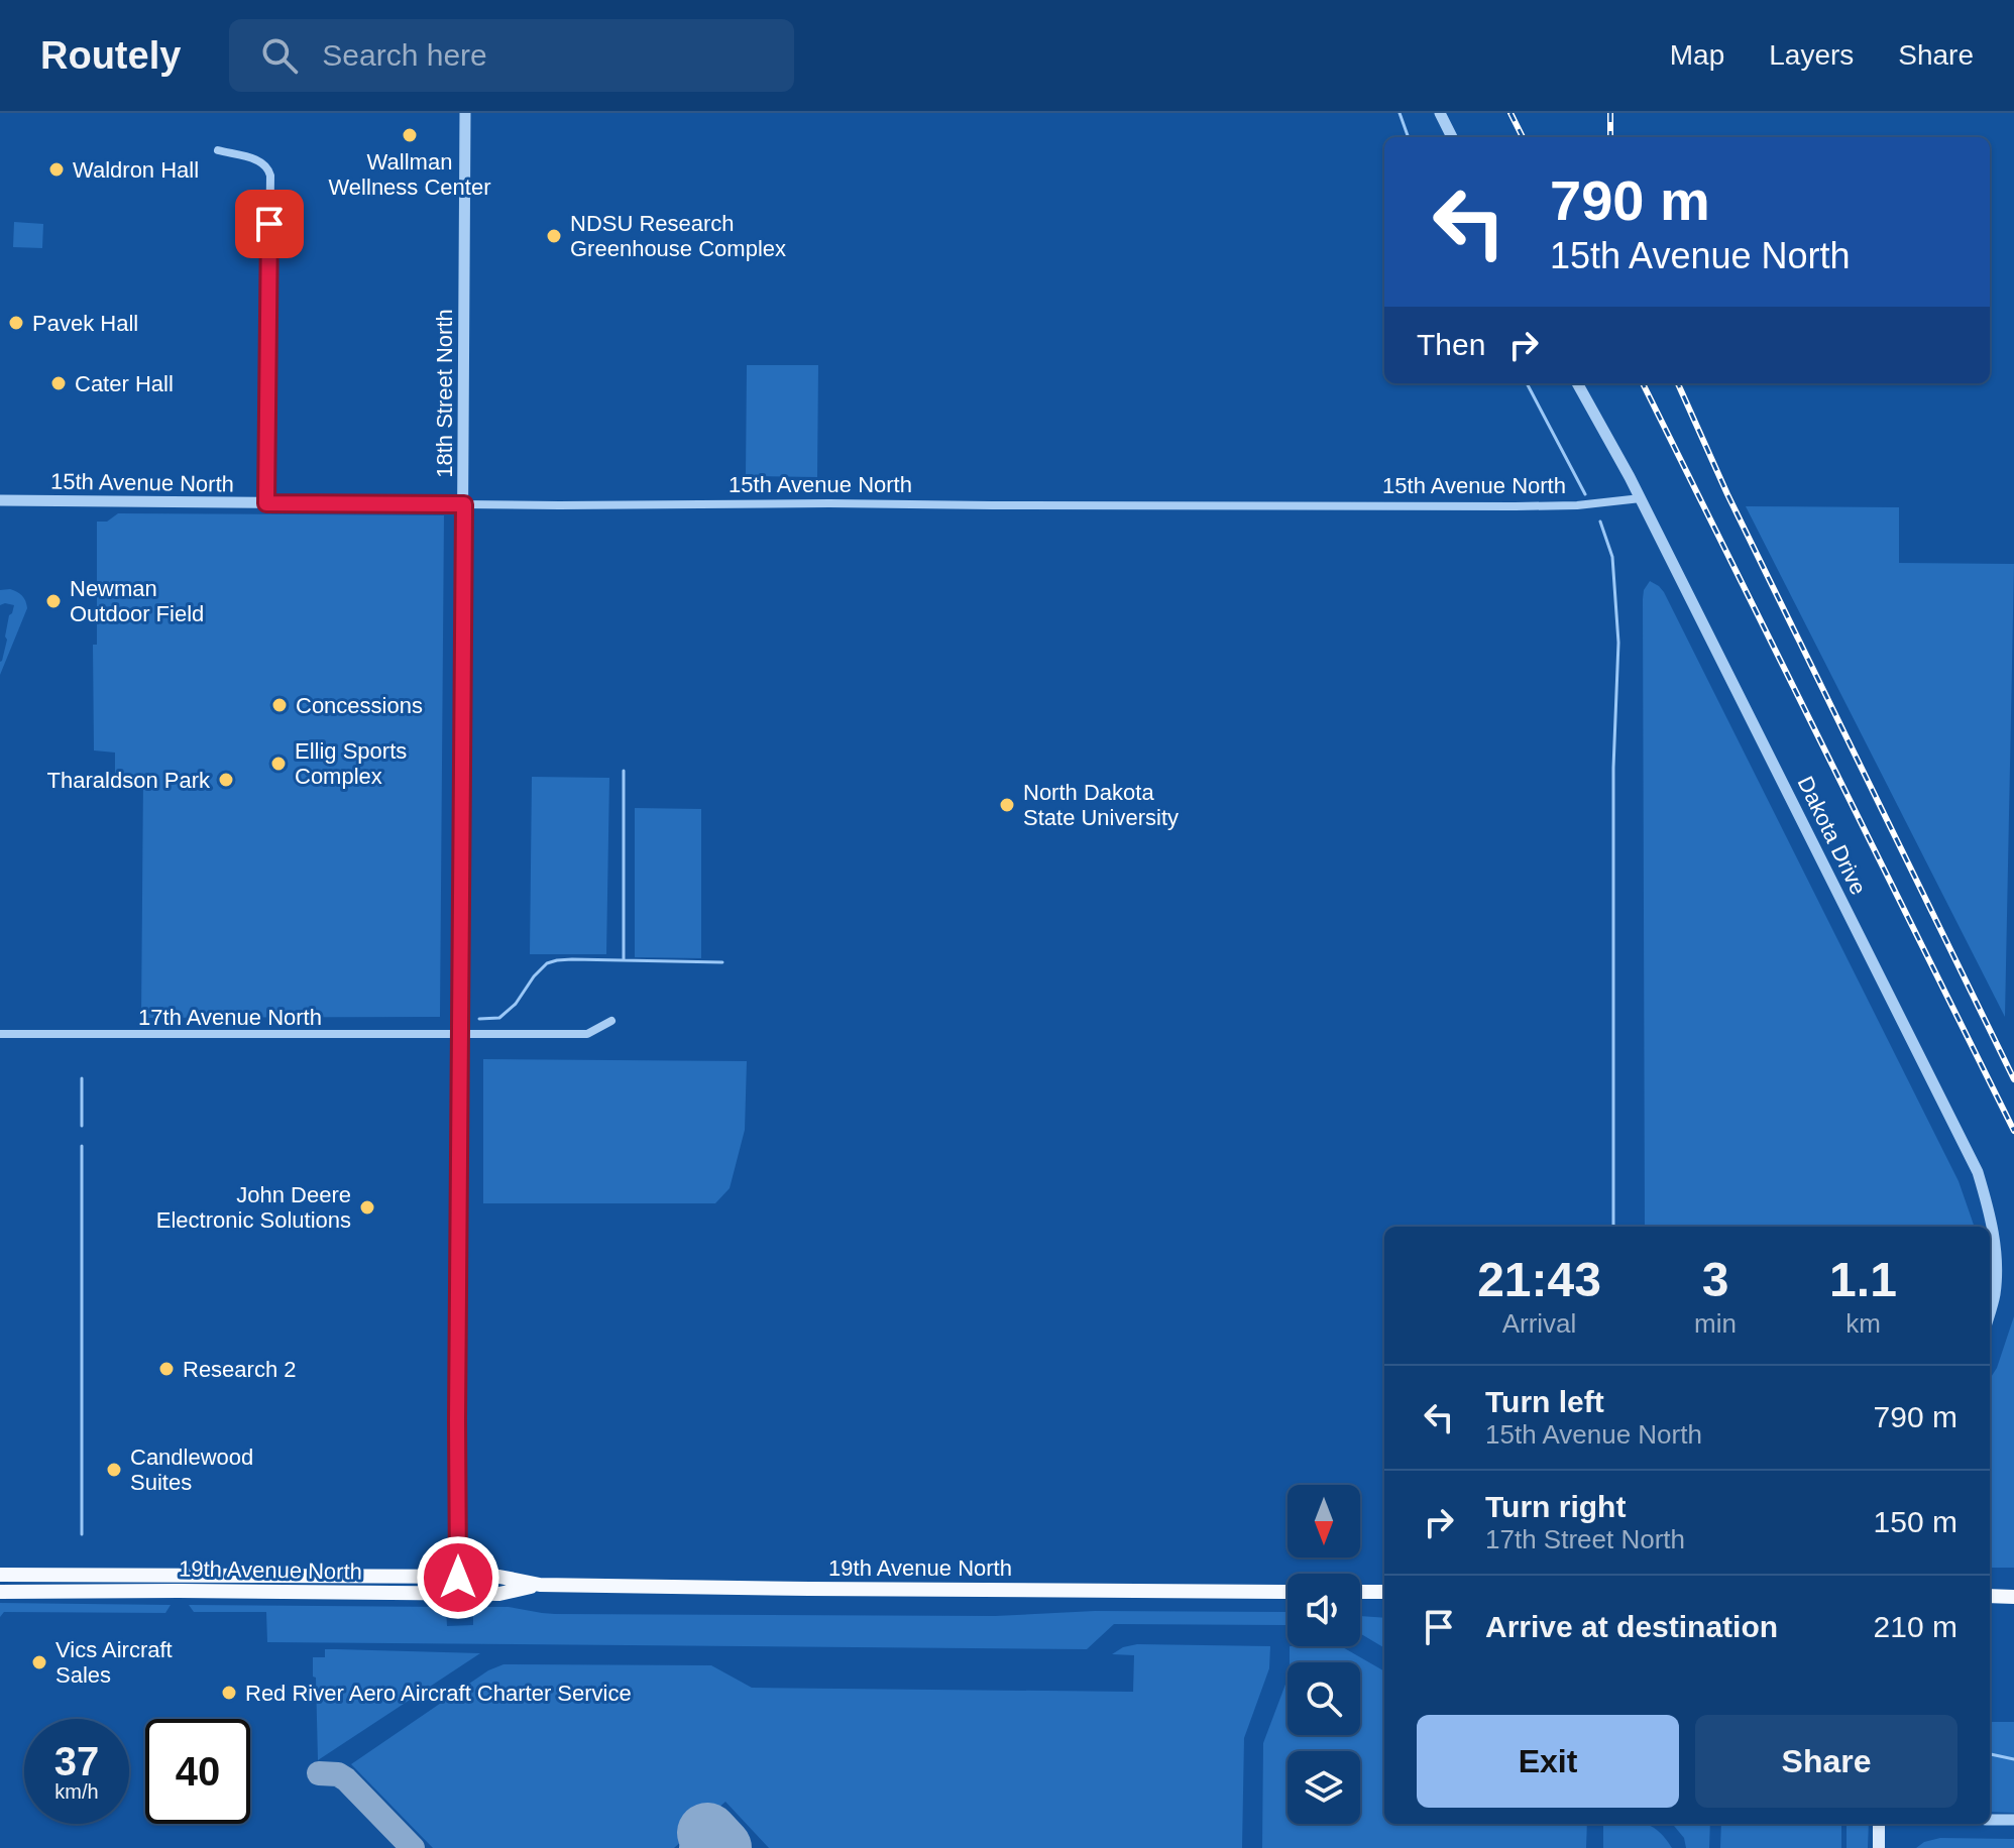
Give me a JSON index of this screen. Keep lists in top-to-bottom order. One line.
{"streets":{"main road":["19th Avenue North"],"street":["18th Street North","15th Avenue North","Dakota Drive","17th Avenue North"]},"crossings":[["18th Street North","15th Avenue North"],["18th Street North","17th Avenue North"],["18th Street North","19th Avenue North"],["15th Avenue North","Dakota Drive"]],"places":["Wallman Wellness Center","Waldron Hall","NDSU Research Greenhouse Complex","Pavek Hall","Cater Hall","Newman Outdoor Field","Concessions","Ellig Sports Complex","Tharaldson Park","North Dakota State University","John Deere Electronic Solutions","Research 2","Candlewood Suites","Vics Aircraft Sales","Red River Aero Aircraft Charter Service"],"north":"bottom","page":{"header":"Routely","search":"Search here","nav":["Map","Layers","Share"],"turn":["790 m","15th Avenue North"],"then":"Then","eta":["21:43","Arrival","3","min","1.1","km"],"list":[{"name":"Turn left","note":"15th Avenue North","value":"790 m"},{"name":"Turn right","note":"17th Street North","value":"150 m"},{"name":"Arrive at destination","value":"210 m"}],"buttons":["Exit","Share"],"speed":"37 km/h","limit":"40"}}
